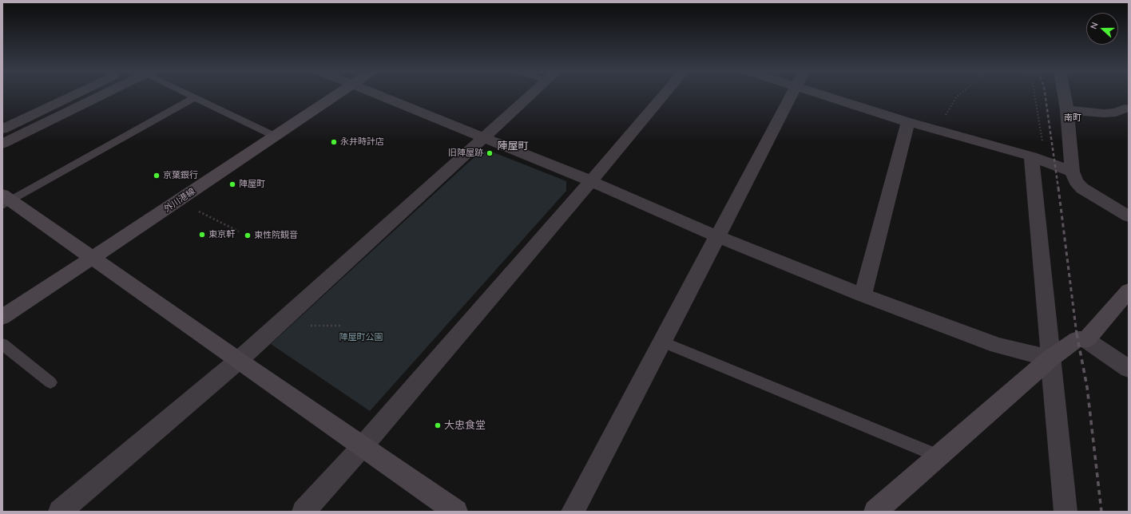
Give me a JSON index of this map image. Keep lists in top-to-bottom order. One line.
{"streets":{"street":["外川港線"]},"districts":["南町","陣屋町"],"parks":["陣屋町公園"],"places":["永井時計店","旧陣屋跡","京葉銀行","陣屋町","東京軒","東性院観音","大忠食堂"],"north":"left"}
